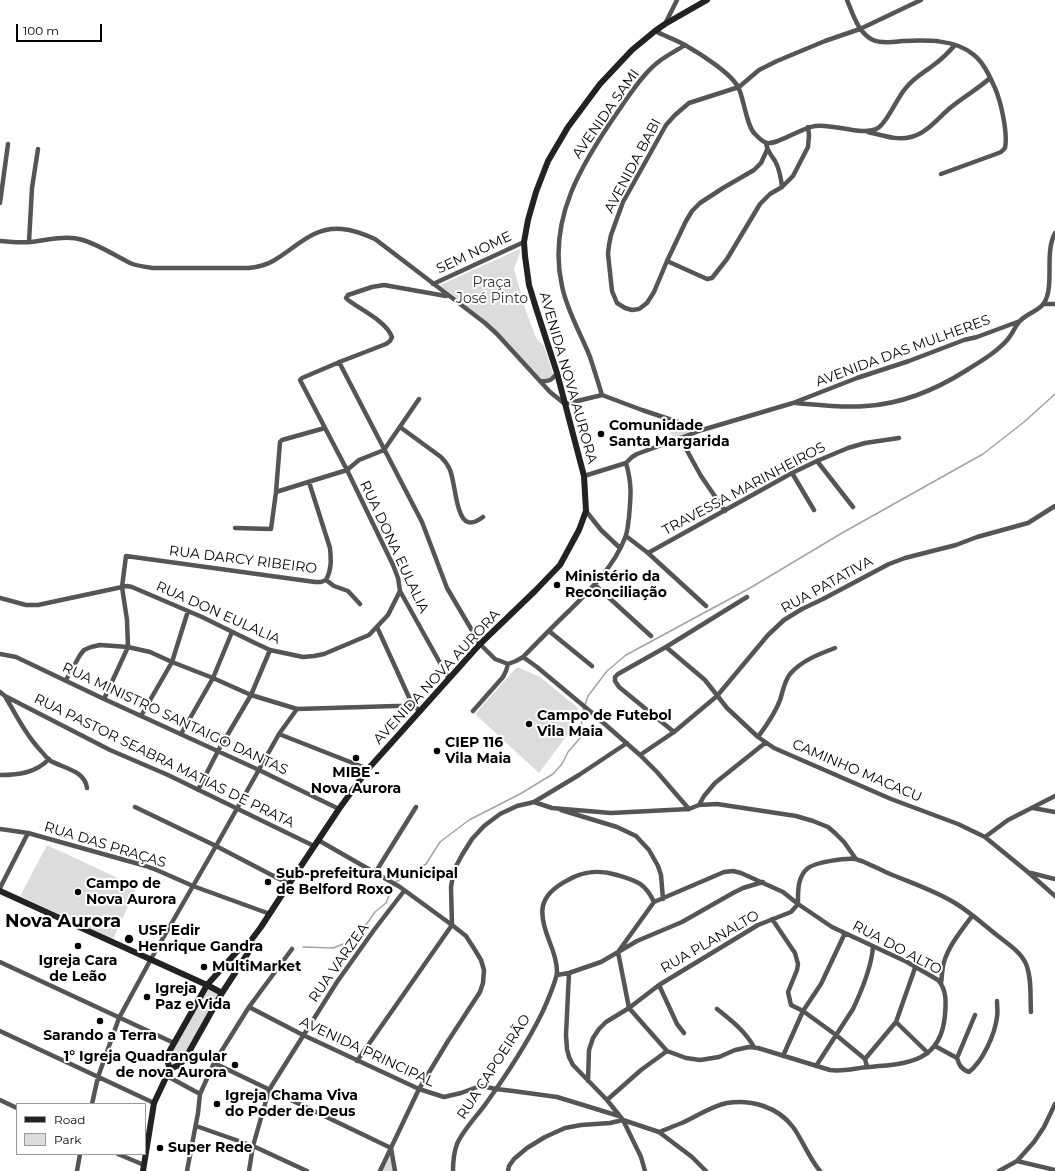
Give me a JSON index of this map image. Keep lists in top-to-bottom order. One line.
{"streets":{"street":["AVENIDA SAMI","AVENIDA BABI","SEM NOME","AVENIDA DAS MULHERES","AVENIDA NOVA AURORA","TRAVESSA MARINHEIROS","RUA DONA EULALIA","RUA DARCY RIBEIRO","RUA PATATIVA","RUA DON EULALIA","RUA MINISTRO SANTAIGO DANTAS","RUA PASTOR SEABRA MATIAS DE PRATA","CAMINHO MACACU","RUA DAS PRAÇAS","RUA PLANALTO","RUA DO ALTO","RUA VARZEA","AVENIDA PRINCIPAL","RUA CAPOEIRÃO"]},"crossings":[["SEM NOME","AVENIDA NOVA AURORA"],["AVENIDA DAS MULHERES","AVENIDA NOVA AURORA"],["AVENIDA NOVA AURORA","RUA DONA EULALIA"],["AVENIDA NOVA AURORA","RUA MINISTRO SANTAIGO DANTAS"],["AVENIDA NOVA AURORA","RUA PASTOR SEABRA MATIAS DE PRATA"],["AVENIDA NOVA AURORA","RUA DAS PRAÇAS"],["RUA DONA EULALIA","RUA DON EULALIA"],["RUA DARCY RIBEIRO","RUA DON EULALIA"],["RUA PATATIVA","CAMINHO MACACU"],["RUA PLANALTO","RUA DO ALTO"],["RUA DO ALTO","RUA CAPOEIRÃO"],["RUA VARZEA","AVENIDA PRINCIPAL"],["AVENIDA PRINCIPAL","RUA CAPOEIRÃO"]],"districts":["Nova Aurora"],"parks":["Praça José Pinto"],"places":["Comunidade Santa Margarida","Ministério da Reconciliação","Campo de Futebol Vila Maia","CIEP 116 Vila Maia","MIBE - Nova Aurora","Sub-prefeitura Municipal de Belford Roxo","Campo de Nova Aurora","USF Edir Henrique Gandra","Igreja Cara de Leão","MultiMarket","Igreja Paz e Vida","Sarando a Terra","1° Igreja Quadrangular de nova Aurora","Igreja Chama Viva do Poder de Deus","Super Rede"],"legend":["Road","Park"],"scale_bar":"100 m"}
